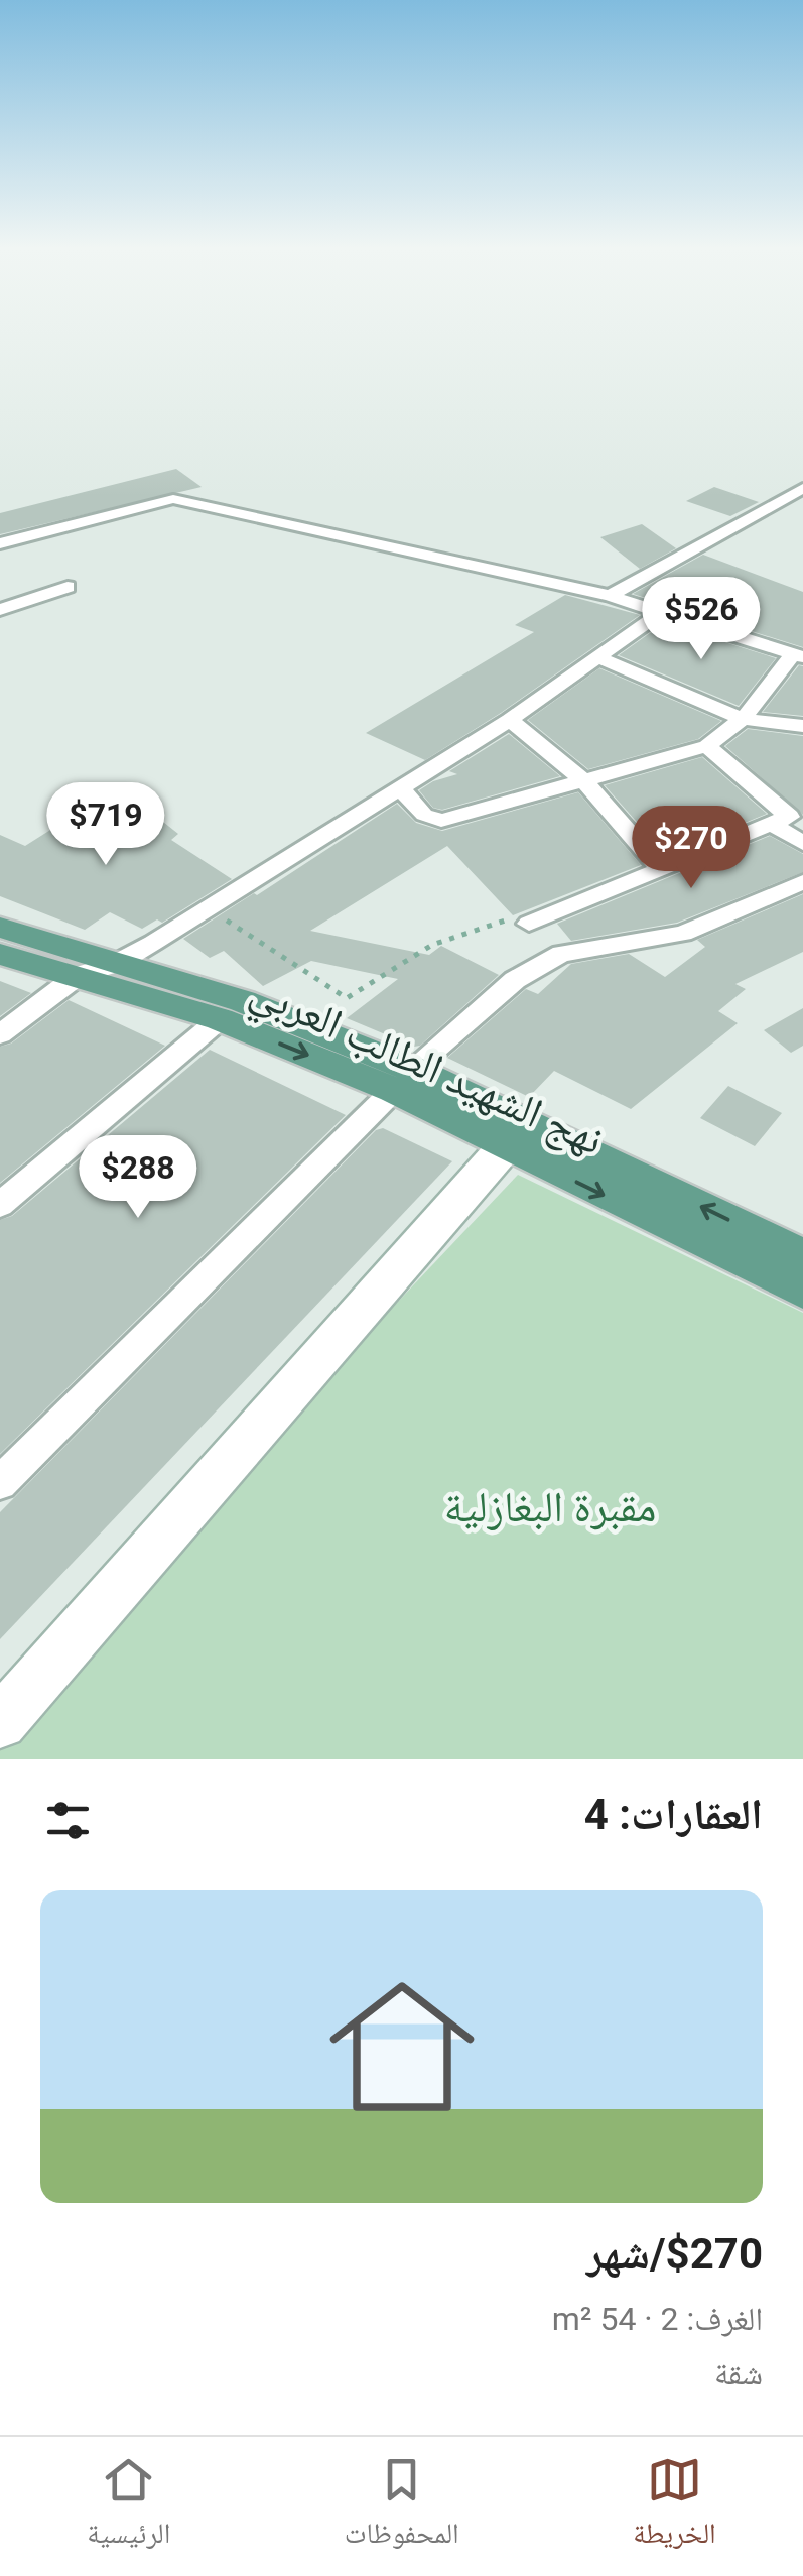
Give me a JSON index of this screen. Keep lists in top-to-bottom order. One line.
{"streets":{"main road":["نهج الشهيد الطالب العربي"]},"parks":["مقبرة البغازلية"],"page":{"price":["$526","$719","$270","$288"],"heading":"العقارات: 4","list":[{"name":"$270/شهر","note":"الغرف: 2 · 54 m² · شقة"}],"tabs":["الخريطة","المحفوظات","الرئيسية"]}}
